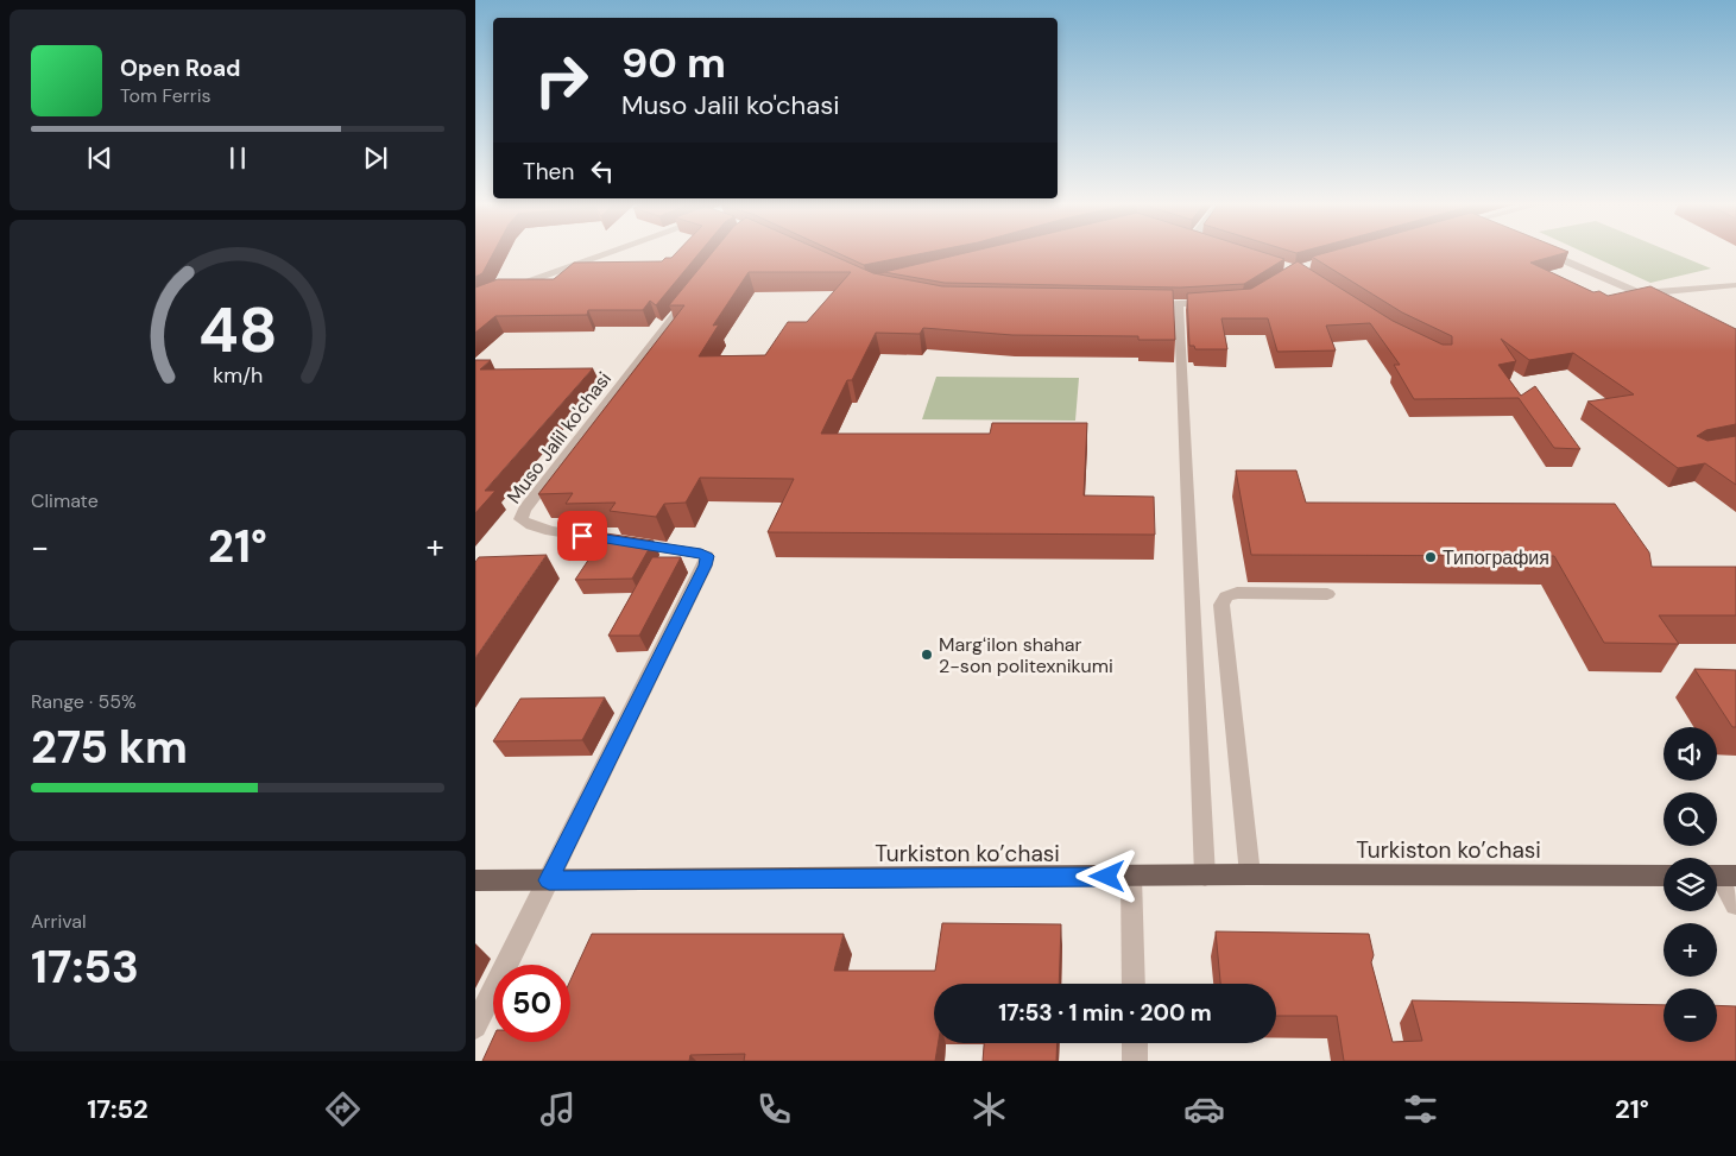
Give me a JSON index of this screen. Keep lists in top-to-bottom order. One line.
{"streets":{"main road":["Turkiston ko’chasi"],"street":["Muso Jalil ko'chasi"]},"crossings":[["Muso Jalil ko'chasi","Turkiston ko’chasi"]],"places":["Типография","Margʻilon shahar 2-son politexnikumi"],"page":{"turn":["90 m","Muso Jalil ko'chasi"],"song":["Open Road","Tom Ferris"],"then":"Then","tile":["Climate",["Range · 55%","275 km"],["Arrival","17:53"]],"heat":["−","21°","+"],"map_buttons":["+","−"],"limit":"50","trip":"17:53 · 1 min · 200 m","tabs":["17:52","21°"],"gauge":["48","km/h"]}}
